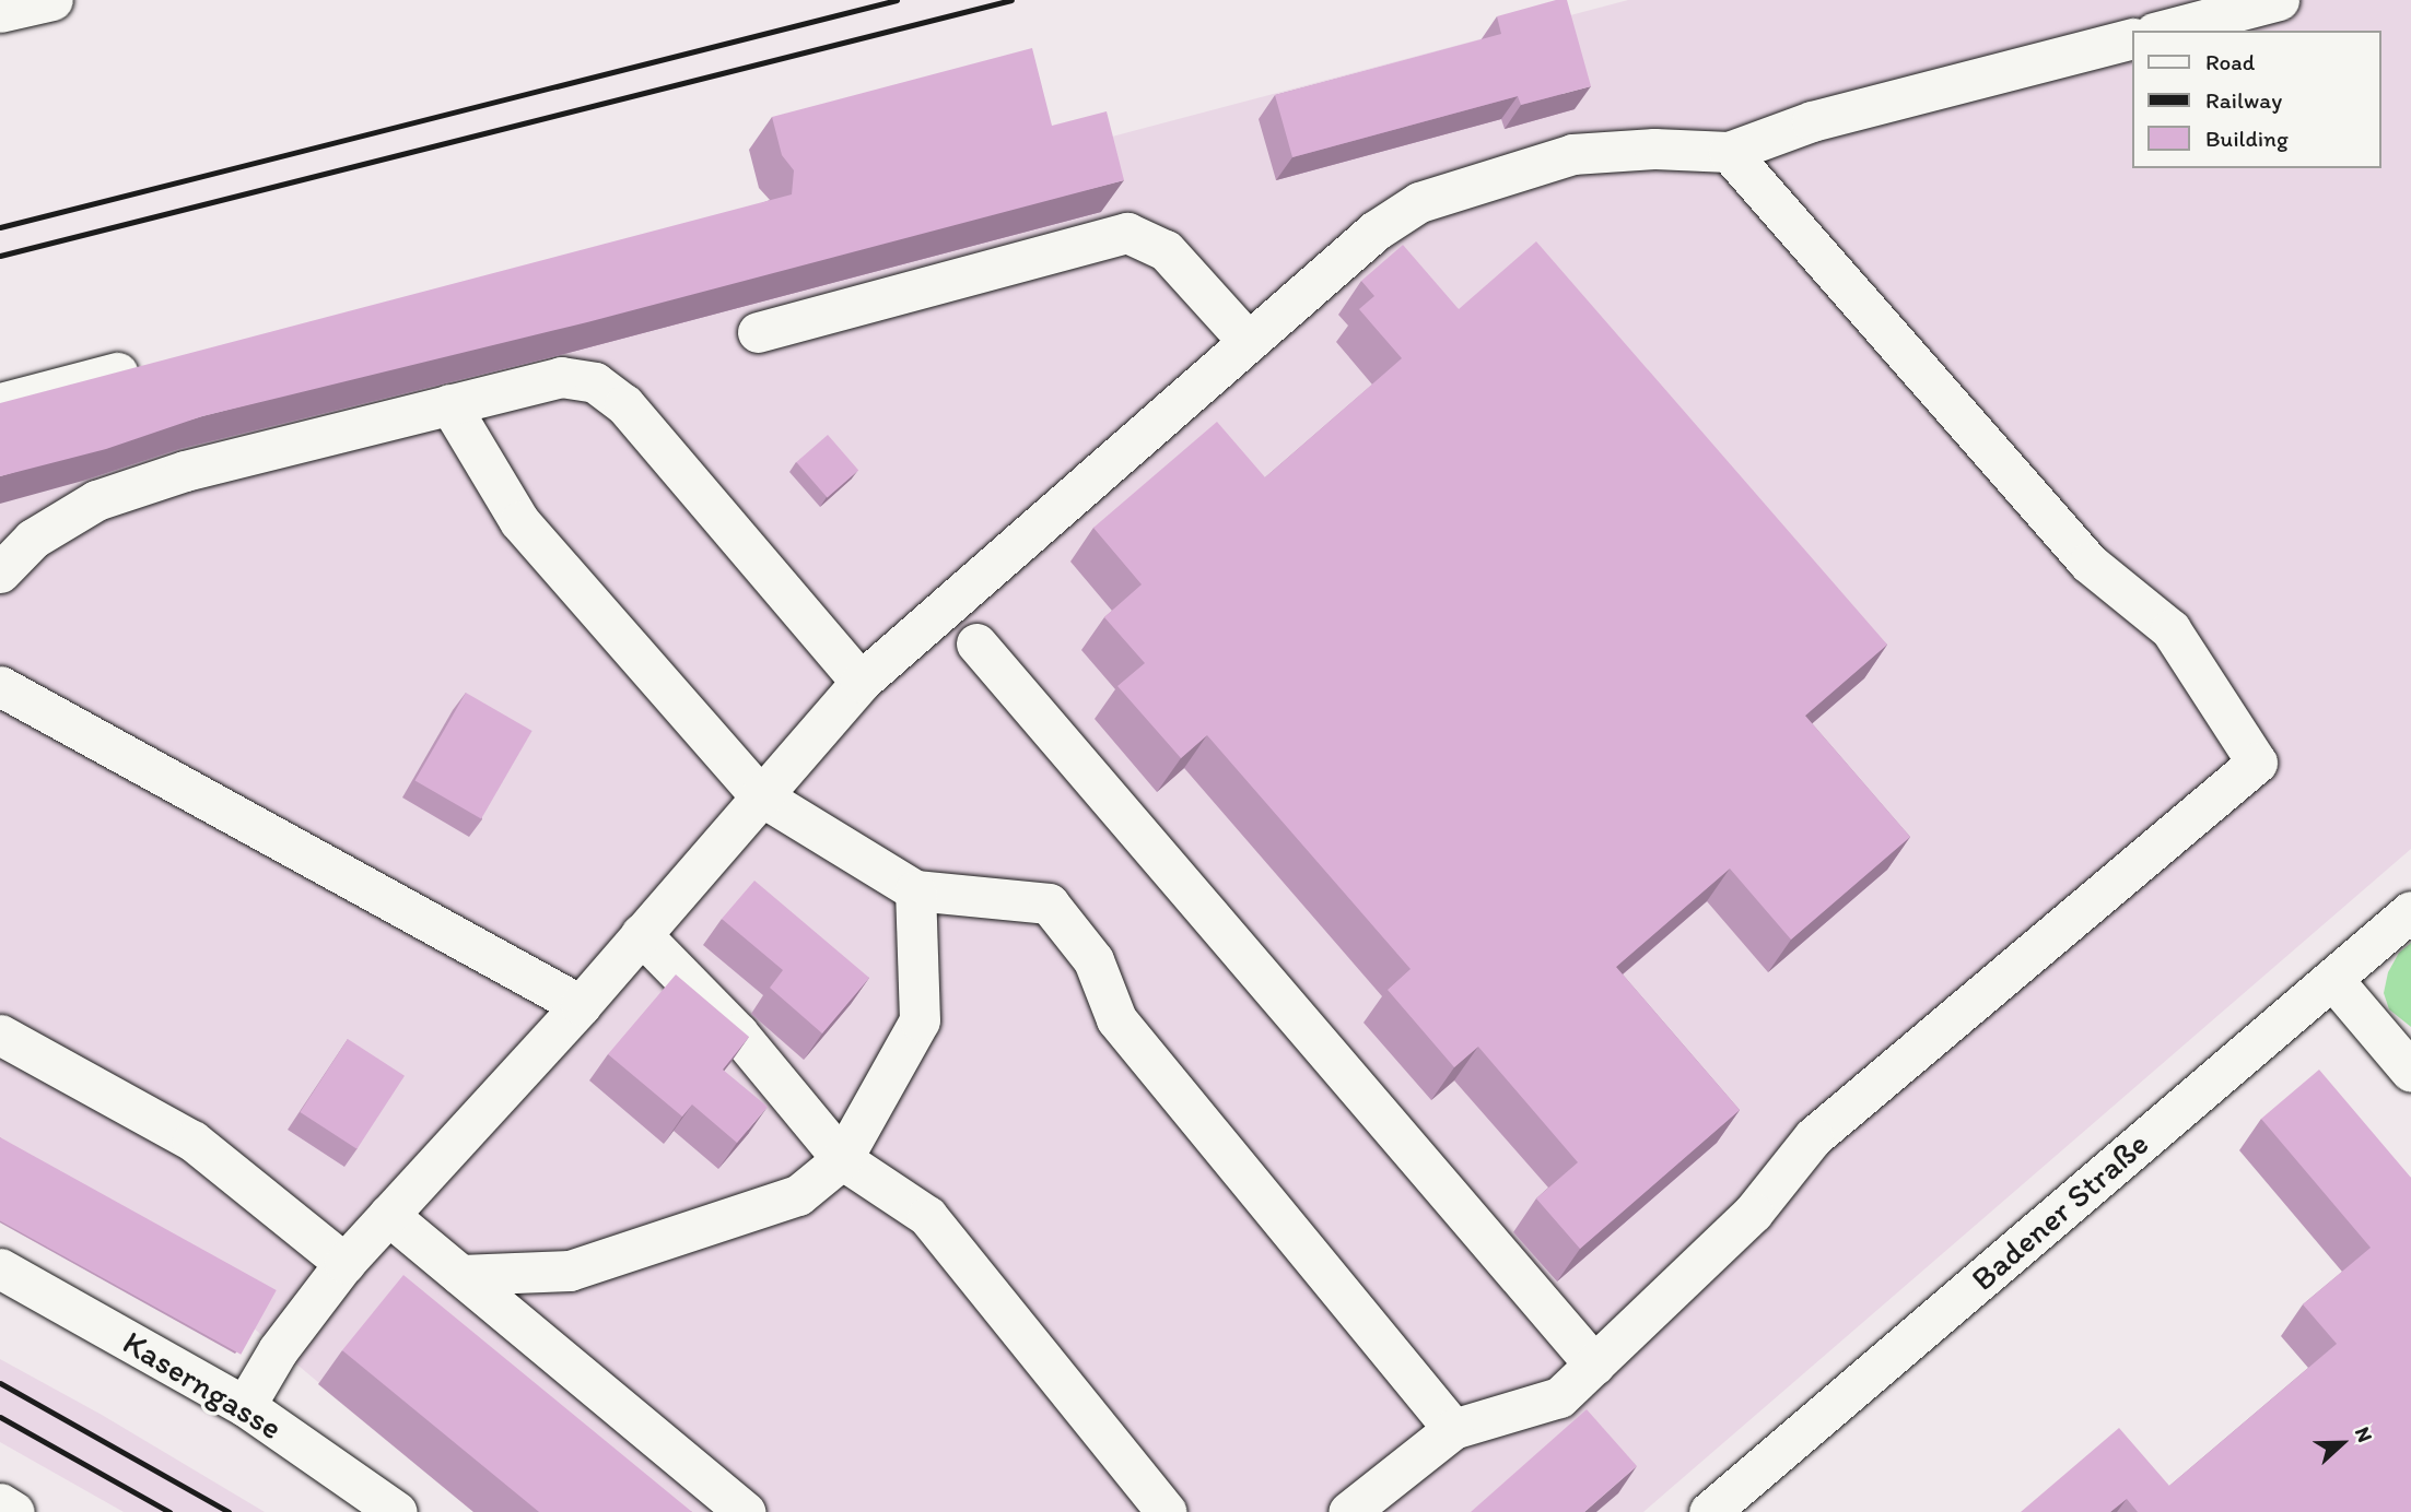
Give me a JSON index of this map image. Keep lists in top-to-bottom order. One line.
{"streets":{"street":["Badener Straße","Kaserngasse"]},"legend":["Road","Railway","Building"],"north":"right"}
